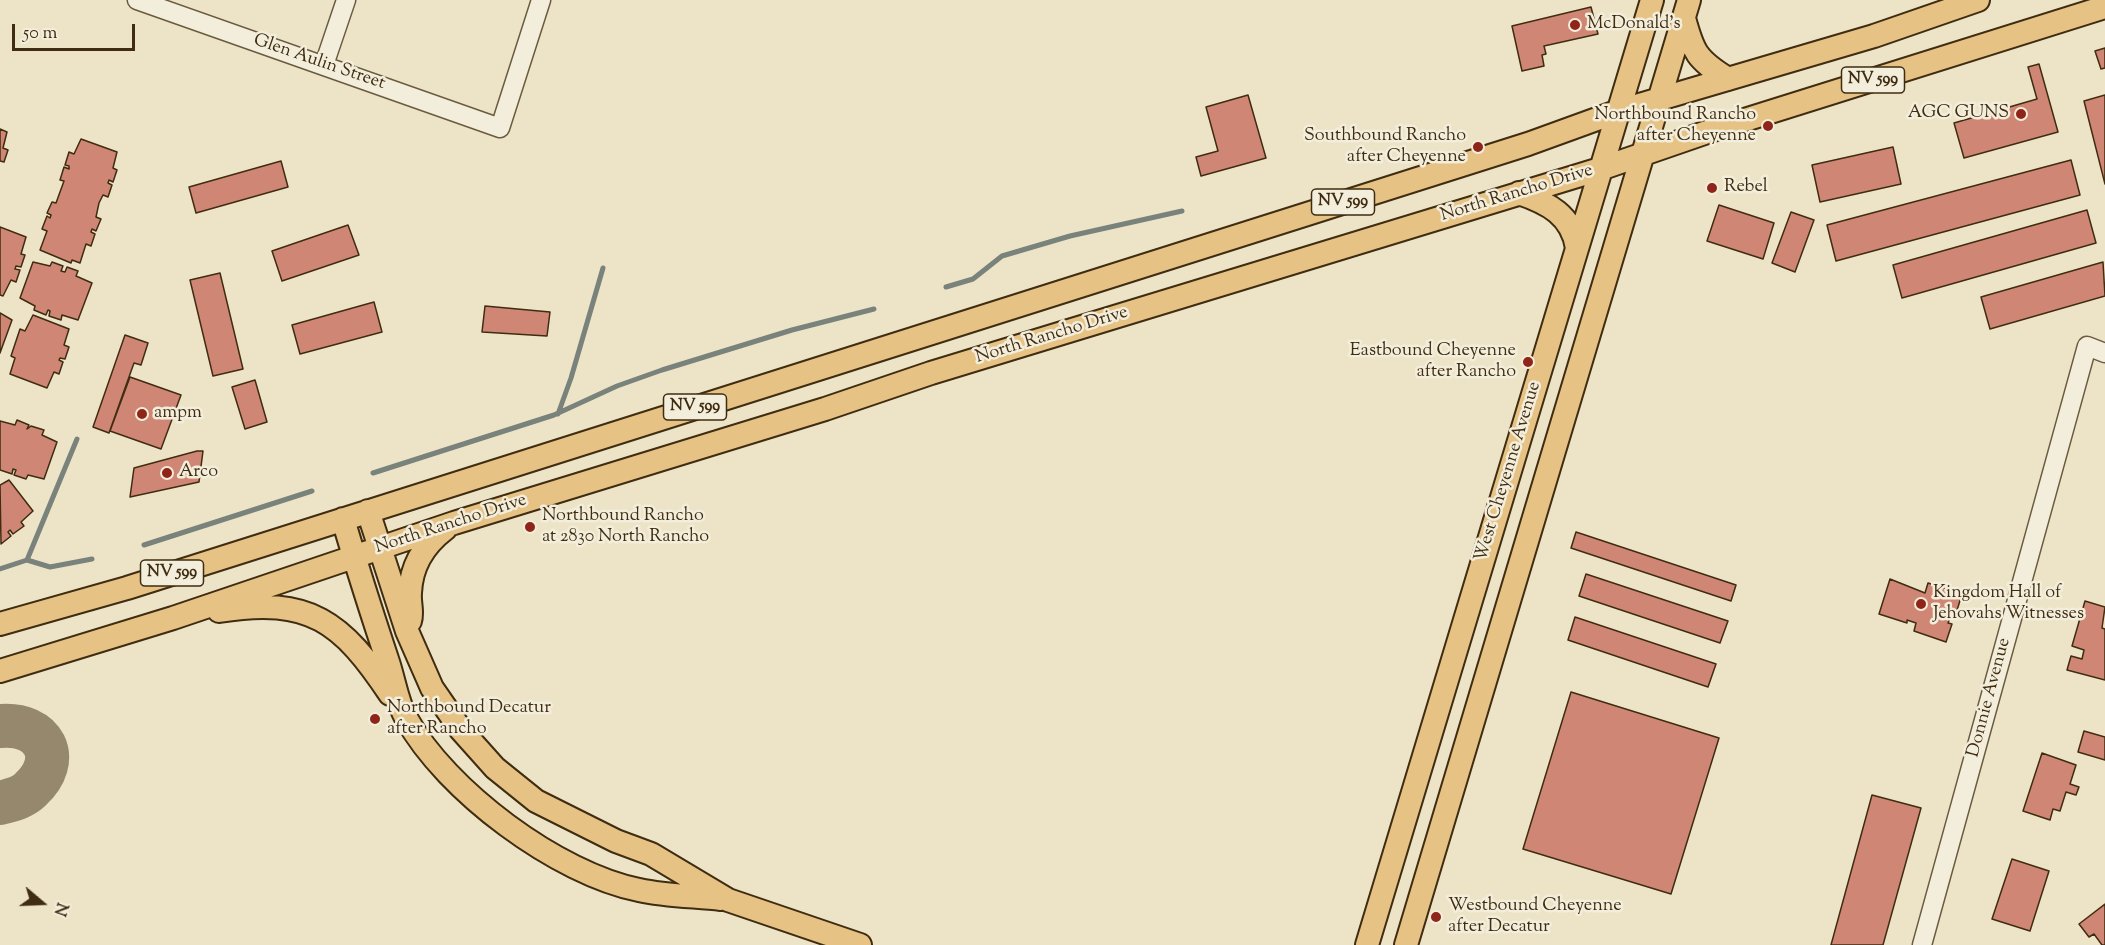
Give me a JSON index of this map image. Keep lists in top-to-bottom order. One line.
{"streets":{"main road":["NV 599","North Rancho Drive","West Cheyenne Avenue"],"street":["Glen Aulin Street","Donnie Avenue"]},"crossings":[["NV 599","West Cheyenne Avenue"],["North Rancho Drive","West Cheyenne Avenue"]],"places":["McDonald's","AGC GUNS","Northbound Rancho after Cheyenne","Southbound Rancho after Cheyenne","Rebel","Eastbound Cheyenne after Rancho","ampm","Arco","Northbound Rancho at 2830 North Rancho","Kingdom Hall of Jehovahs Witnesses","Northbound Decatur after Rancho","Westbound Cheyenne after Decatur"],"scale_bar":"50 m","north":"right"}
